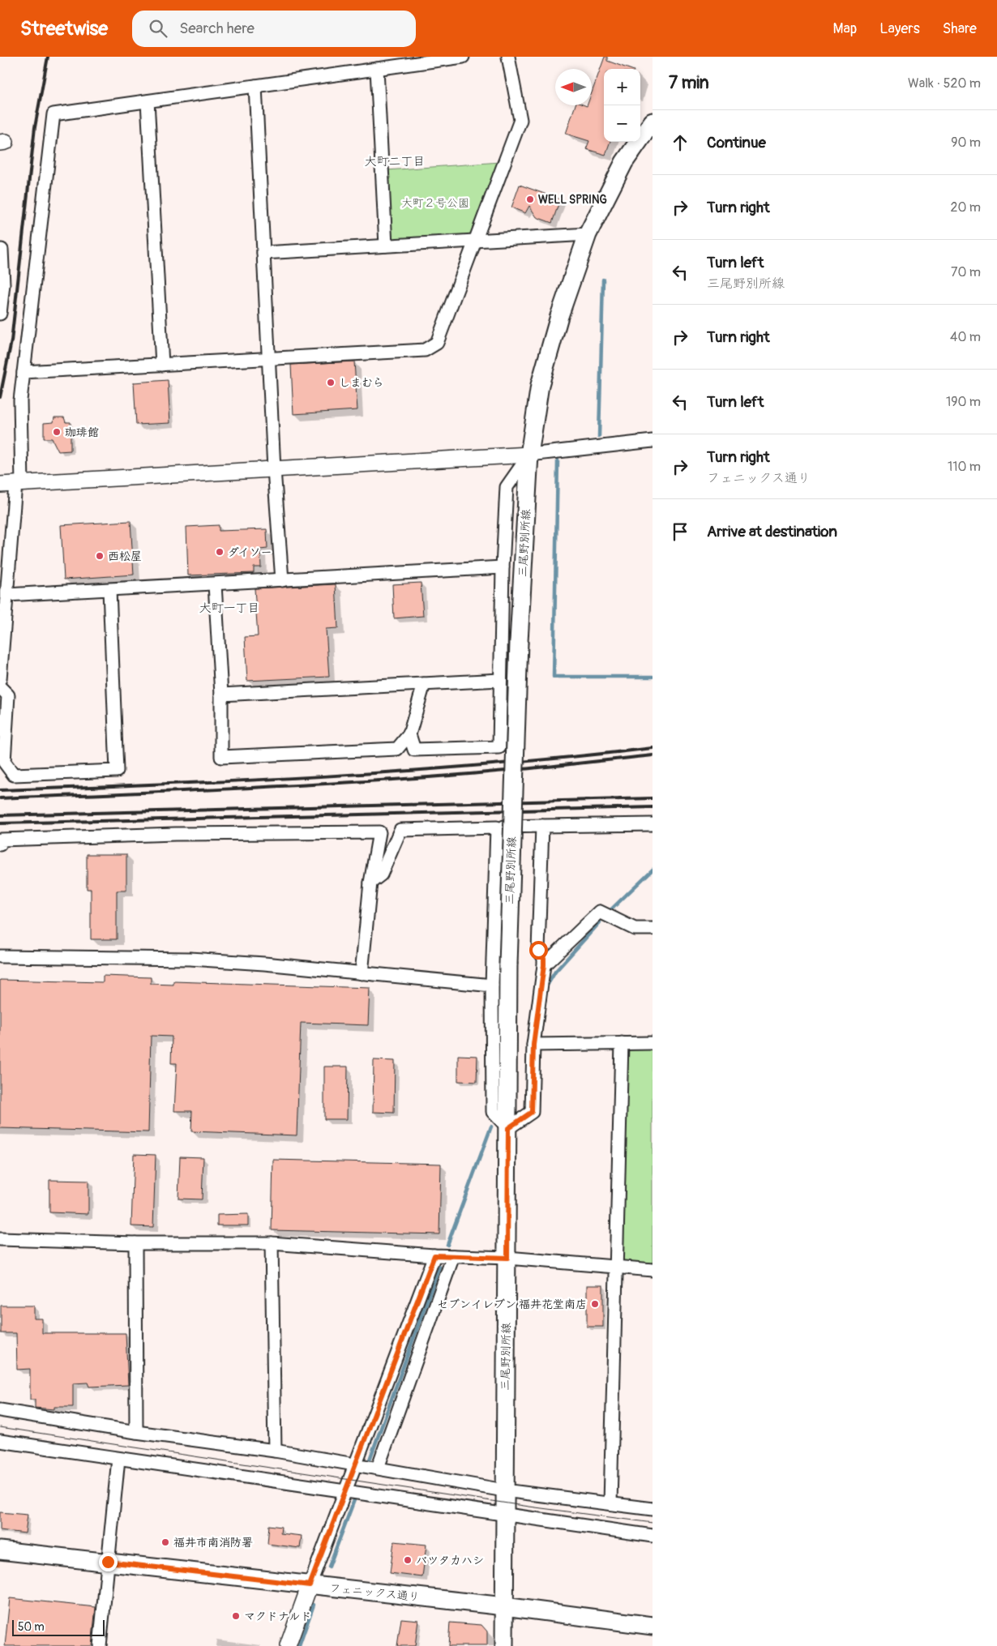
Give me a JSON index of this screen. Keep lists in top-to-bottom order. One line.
{"streets":{"main road":["三尾野別所線","フェニックス通り"]},"crossings":[["三尾野別所線","フェニックス通り"]],"districts":["大町二丁目","大町一丁目"],"parks":["大町２号公園"],"places":["WELL SPRING","しまむら","珈琲館","ダイソー","西松屋","セブンイレブン 福井花堂南店","福井市南消防署","バツタカハシ","マクドナルド"],"scale_bar":"50 m","north":"left","page":{"header":"Streetwise","search":"Search here","nav":["Map","Layers","Share"],"heading":["7 min","Walk · 520 m"],"map_buttons":["+","−"],"list":[["Continue","90 m"],["Turn right","20 m"],["Turn left","三尾野別所線","70 m"],["Turn right","40 m"],["Turn left","190 m"],["Turn right","フェニックス通り","110 m"],"Arrive at destination"],"scale":"50 m"}}
